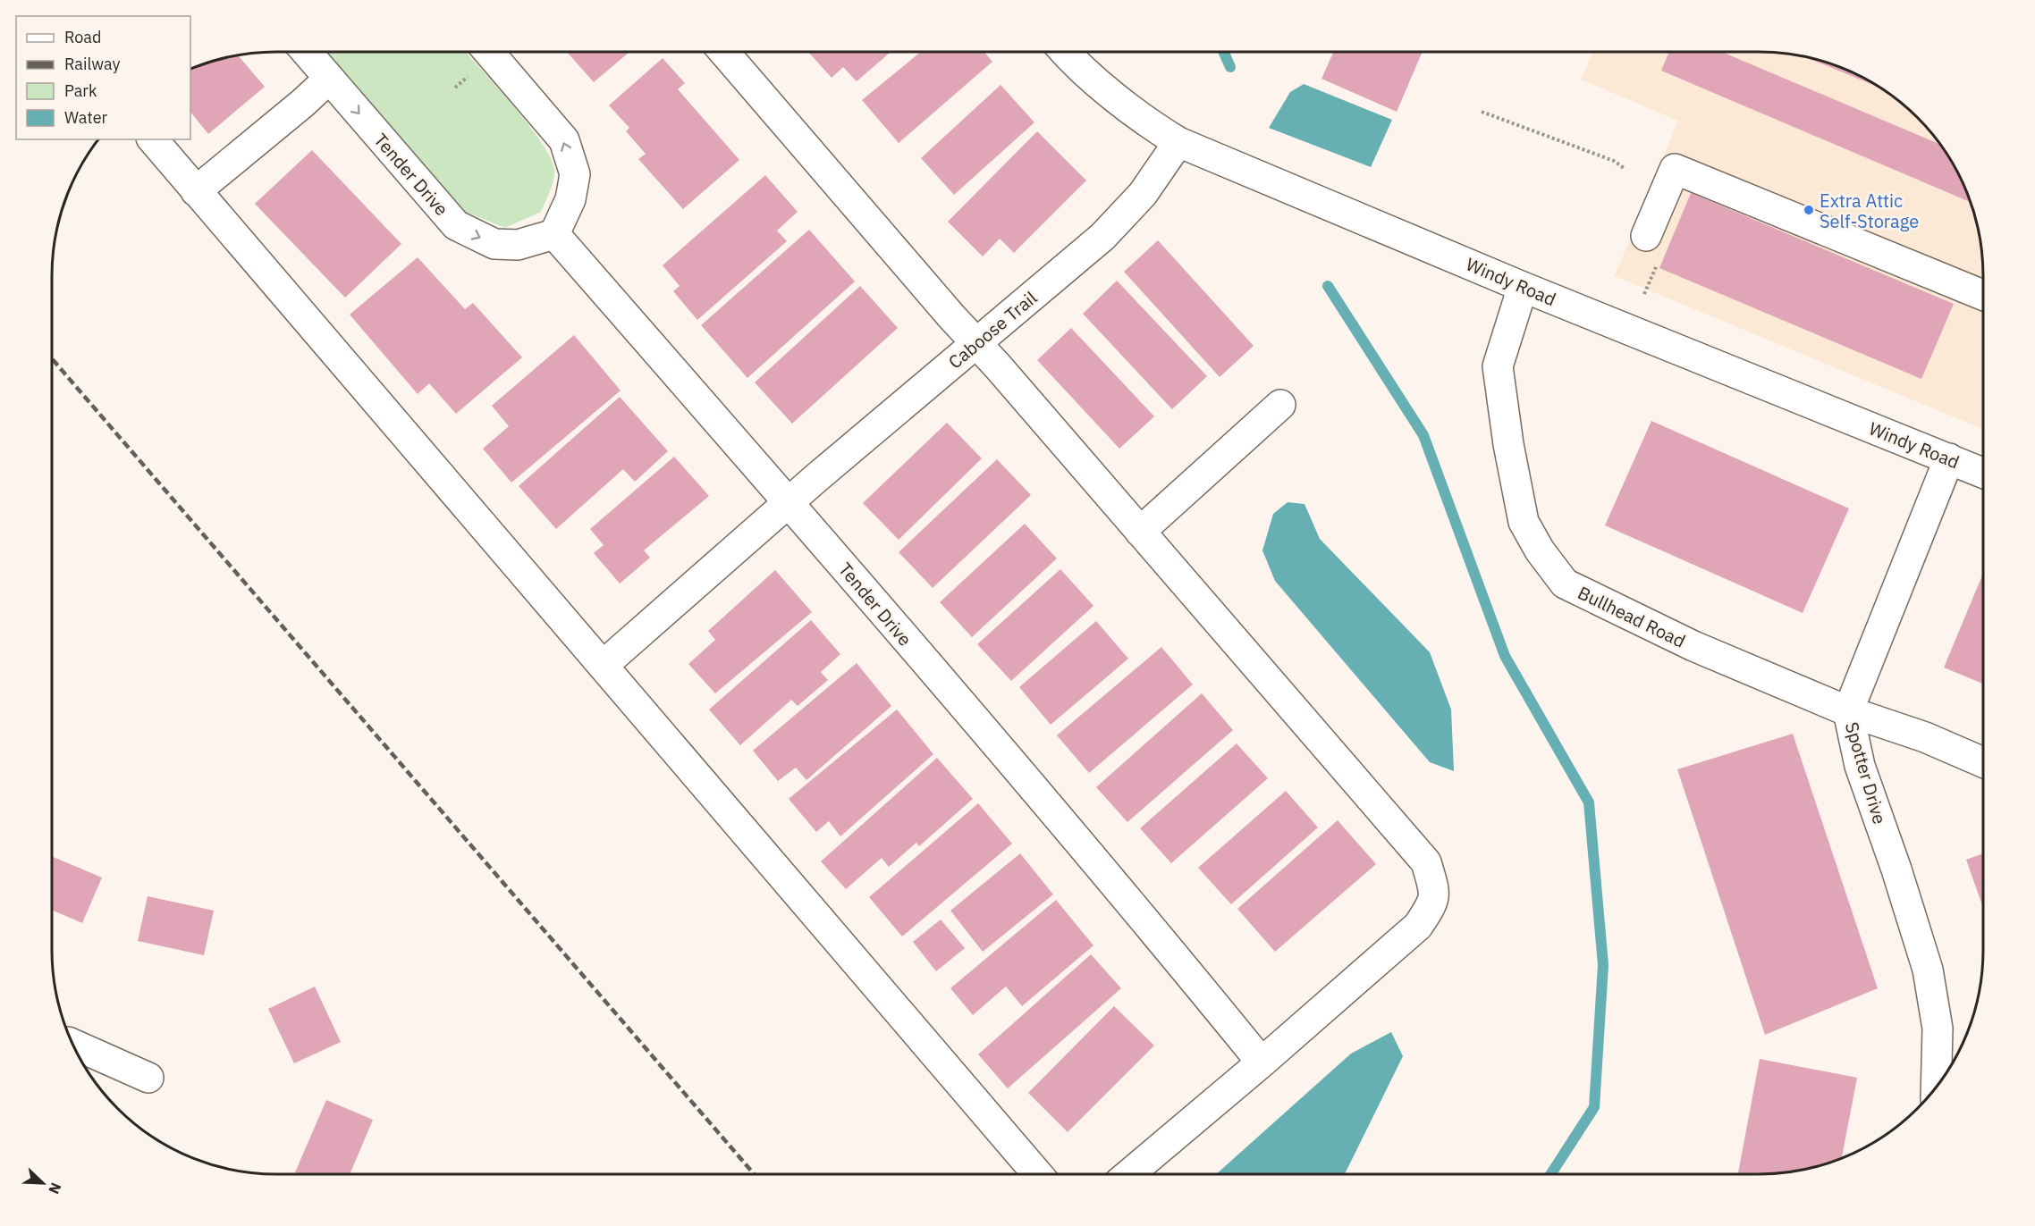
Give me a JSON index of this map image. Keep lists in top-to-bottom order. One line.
{"streets":{"street":["Tender Drive","Windy Road","Caboose Trail","Bullhead Road","Spotter Drive"]},"crossings":[["Tender Drive","Caboose Trail"],["Windy Road","Caboose Trail"],["Windy Road","Bullhead Road"],["Windy Road","Spotter Drive"],["Bullhead Road","Spotter Drive"]],"places":["Extra Attic Self-Storage"],"legend":["Road","Railway","Park","Water"],"north":"bottom right"}
